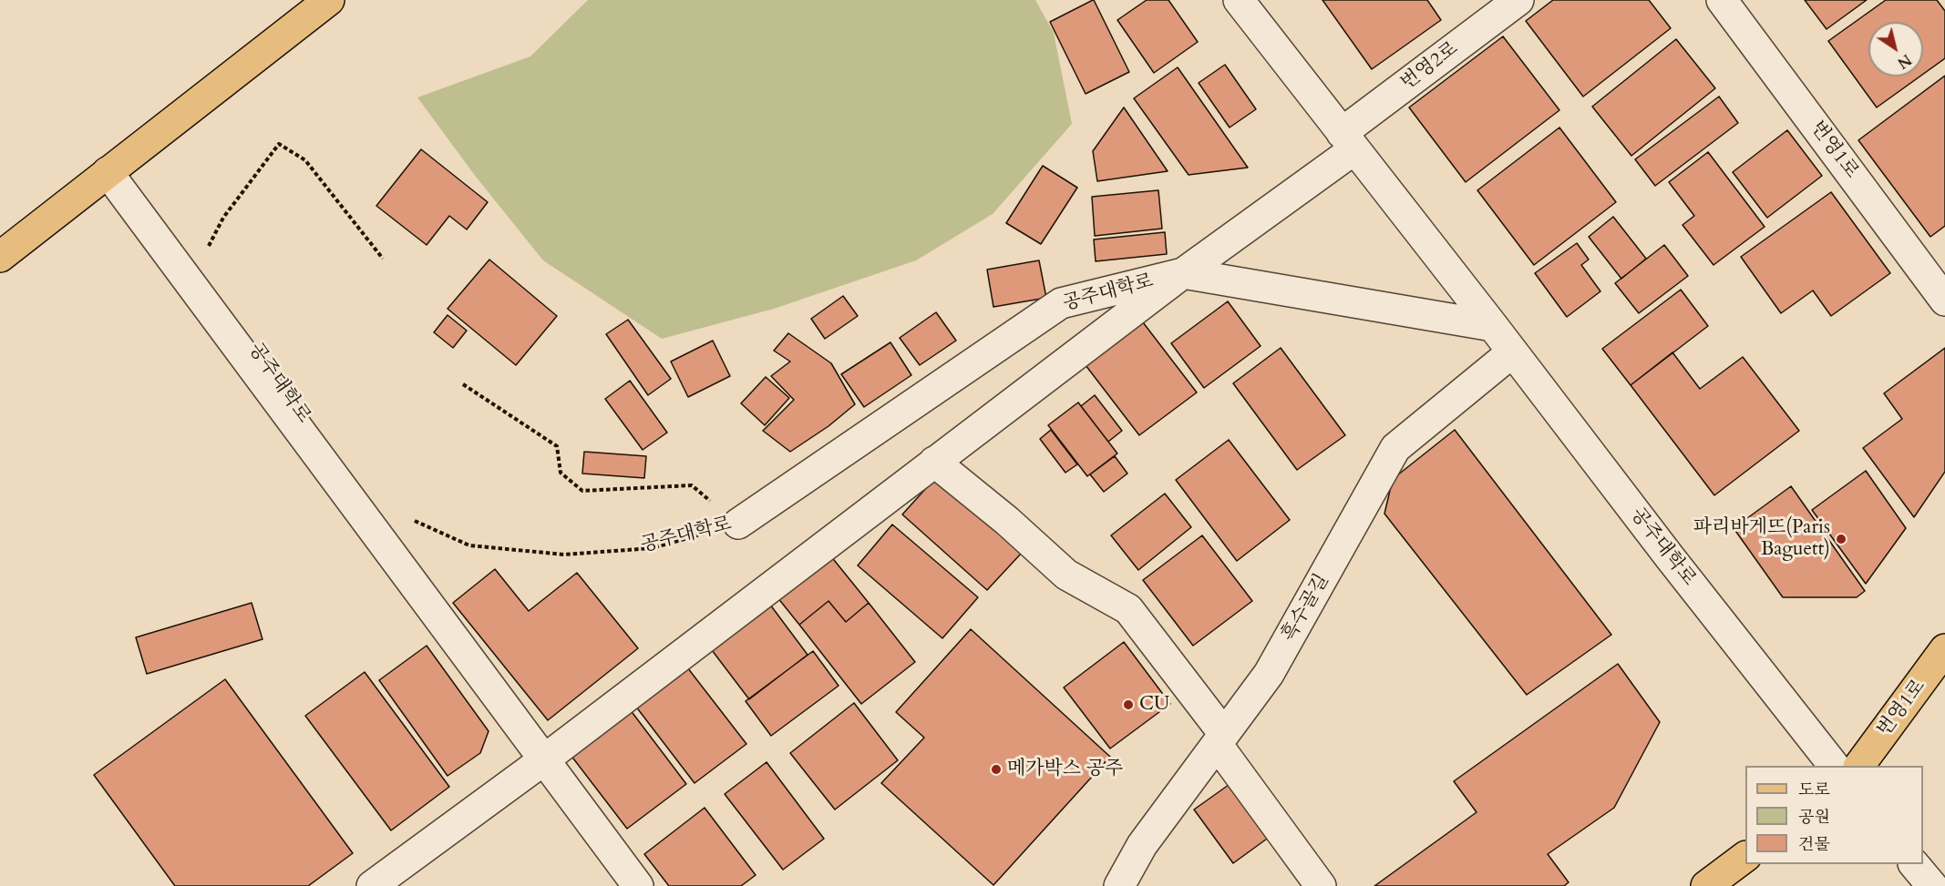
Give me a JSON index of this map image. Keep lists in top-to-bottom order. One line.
{"streets":{"main road":["번영1로"],"street":["번영2로","공주대학로","흑수골길"]},"crossings":[["번영2로","공주대학로"],["공주대학로","흑수골길"]],"places":["파리바게뜨(Paris Baguett)","CU","메가박스 공주"],"legend":["도로","공원","건물"],"north":"bottom right"}
